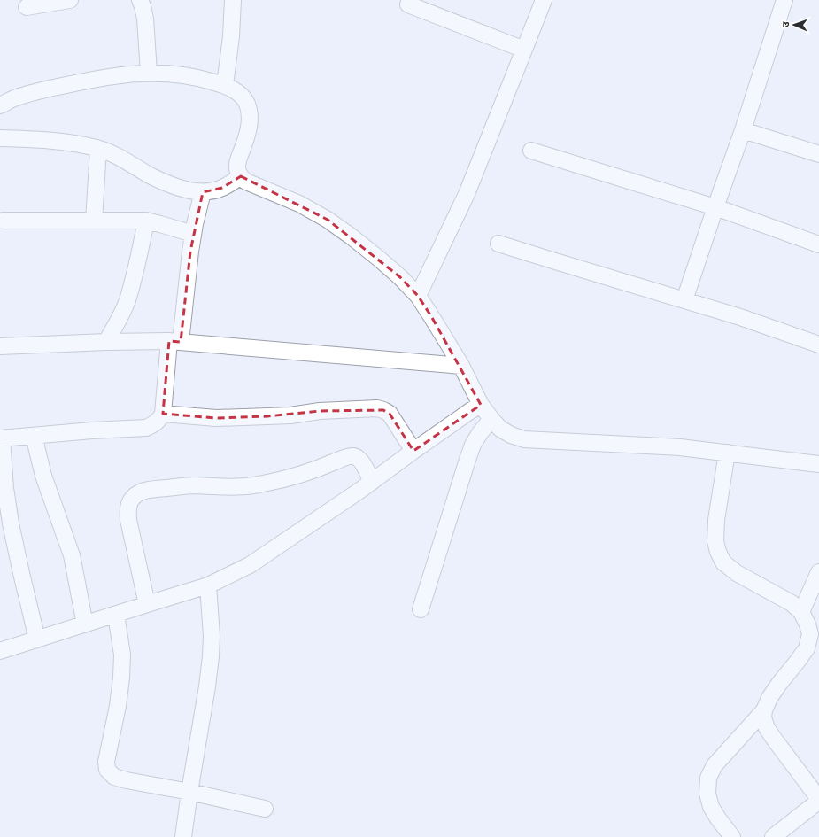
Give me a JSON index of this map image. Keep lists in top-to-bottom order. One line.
{"north":"left"}
